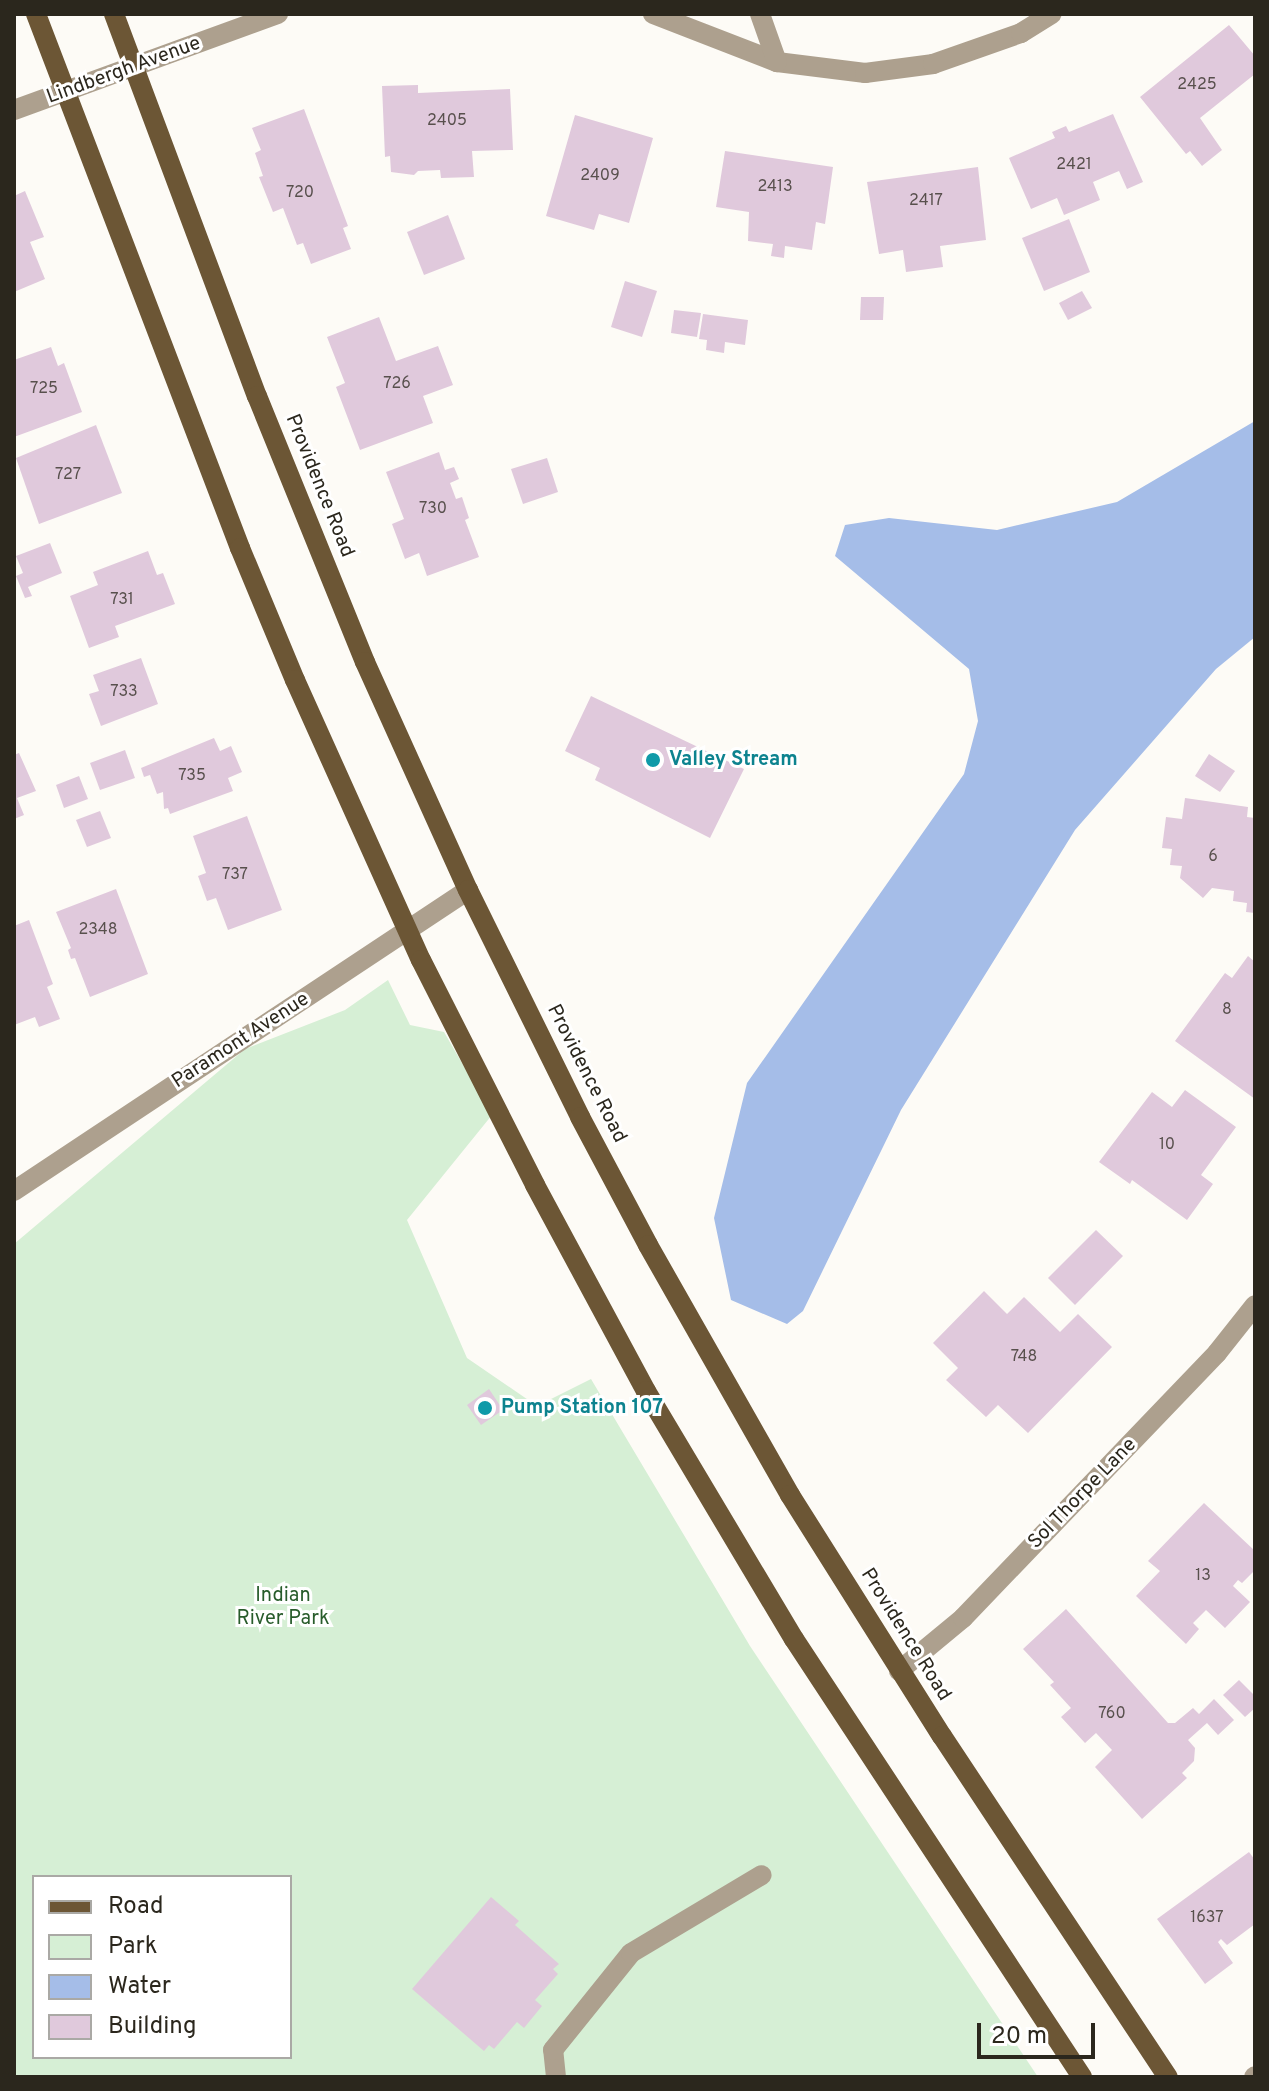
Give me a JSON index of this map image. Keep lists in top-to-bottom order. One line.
{"streets":{"main road":["Providence Road"],"street":["Lindbergh Avenue","Paramont Avenue","Sol Thorpe Lane"]},"crossings":[["Lindbergh Avenue","Providence Road"],["Providence Road","Paramont Avenue"],["Providence Road","Sol Thorpe Lane"]],"parks":["Indian River Park"],"places":["Valley Stream","Pump Station 107"],"house_numbers":["2425","2405","2421","2409","2413","720","2417","726","725","727","730","731","733","735","6","737","2348","8","10","748","13","760","1637"],"legend":["Road","Park","Water","Building"],"scale_bar":"20 m"}
